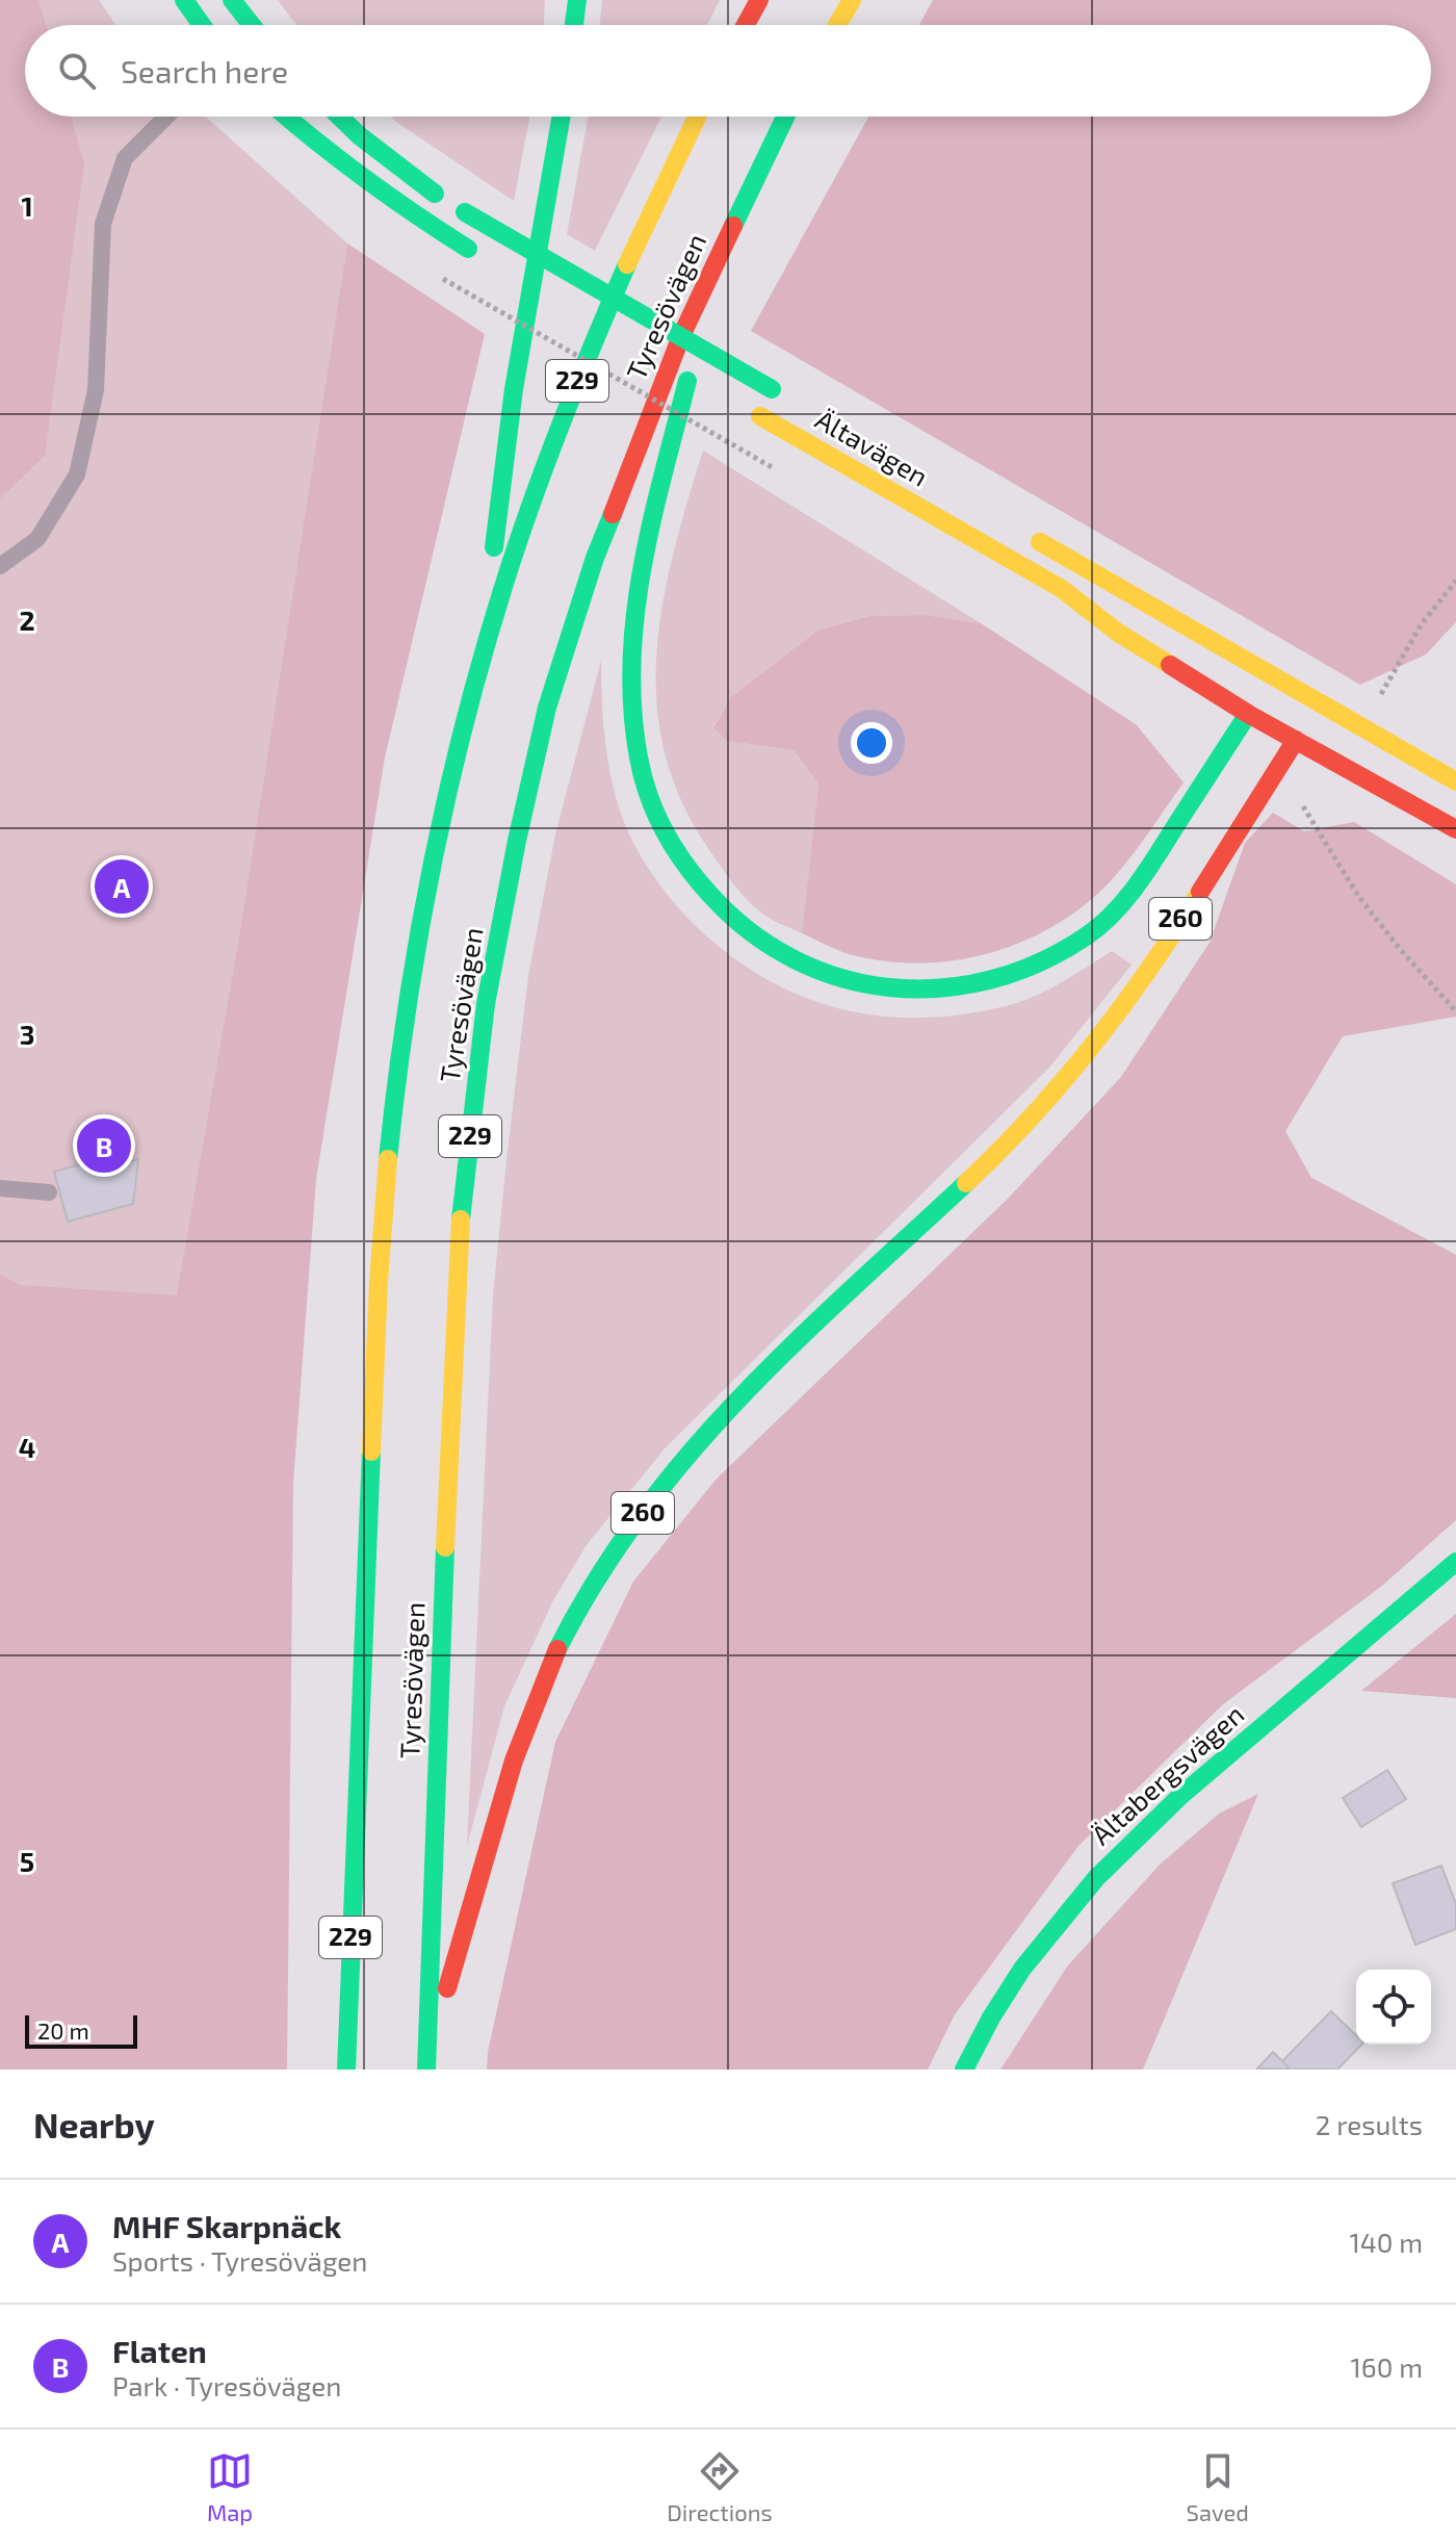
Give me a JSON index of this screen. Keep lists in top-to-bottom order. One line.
{"streets":{"main road":["Tyresövägen","229","Ältavägen","260","Ältabergsvägen"]},"crossings":[["Tyresövägen","260"],["Ältavägen","260"]],"scale_bar":"20 m","page":{"search":"Search here","pins":["A","B"],"scale":"20 m","heading":["Nearby","2 results"],"list":[{"mark":"A","name":"MHF Skarpnäck","note":"Sports · Tyresövägen","value":"140 m"},{"mark":"B","name":"Flaten","note":"Park · Tyresövägen","value":"160 m"}],"nav":["Map","Directions","Saved"]},"grid":{"rows":["1","2","3","4","5"]}}
